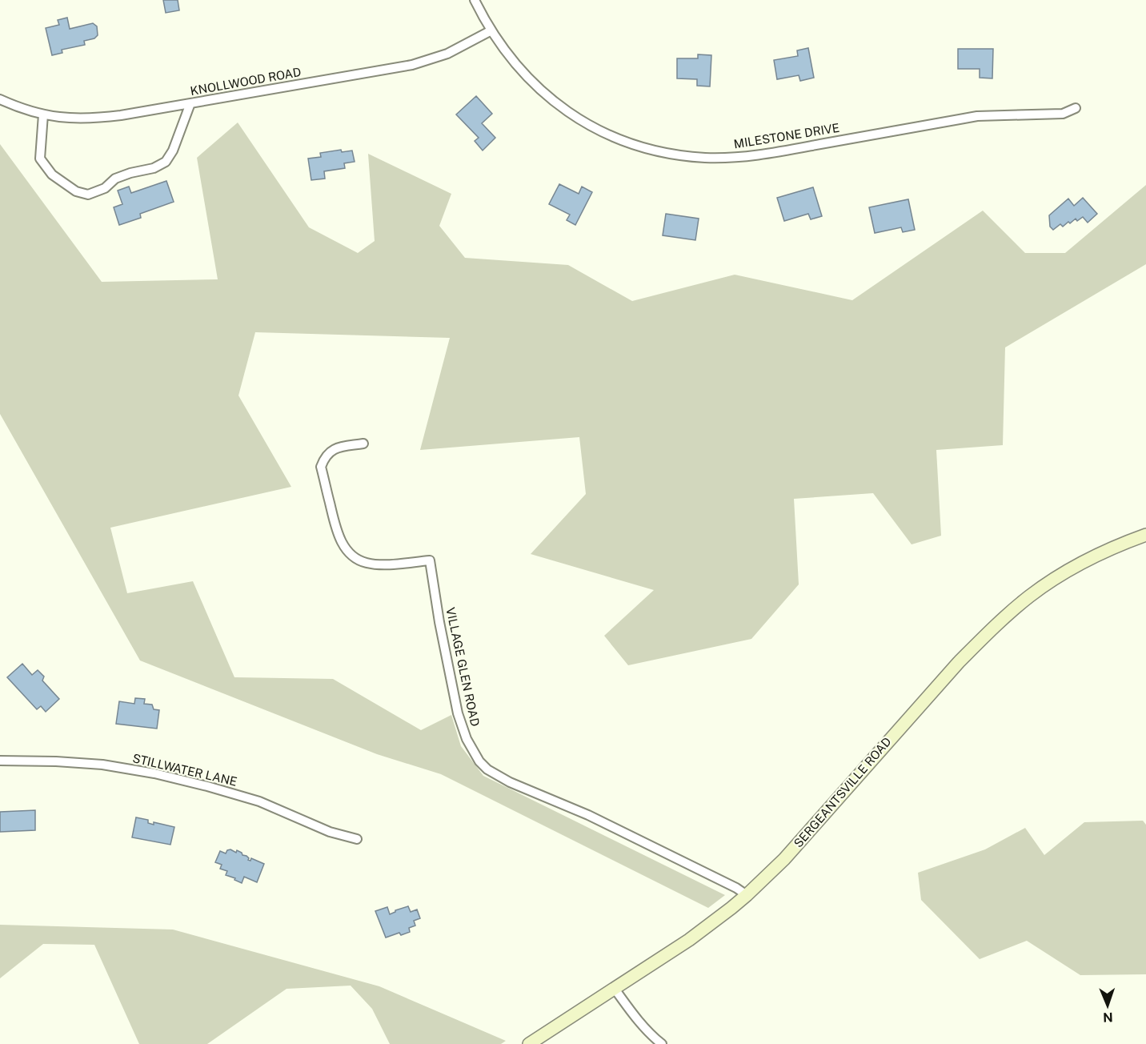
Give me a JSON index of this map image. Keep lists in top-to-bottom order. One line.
{"streets":{"main road":["SERGEANTSVILLE ROAD"],"street":["KNOLLWOOD ROAD","MILESTONE DRIVE","VILLAGE GLEN ROAD","STILLWATER LANE"]},"crossings":[["KNOLLWOOD ROAD","MILESTONE DRIVE"],["VILLAGE GLEN ROAD","SERGEANTSVILLE ROAD"]],"north":"bottom"}
